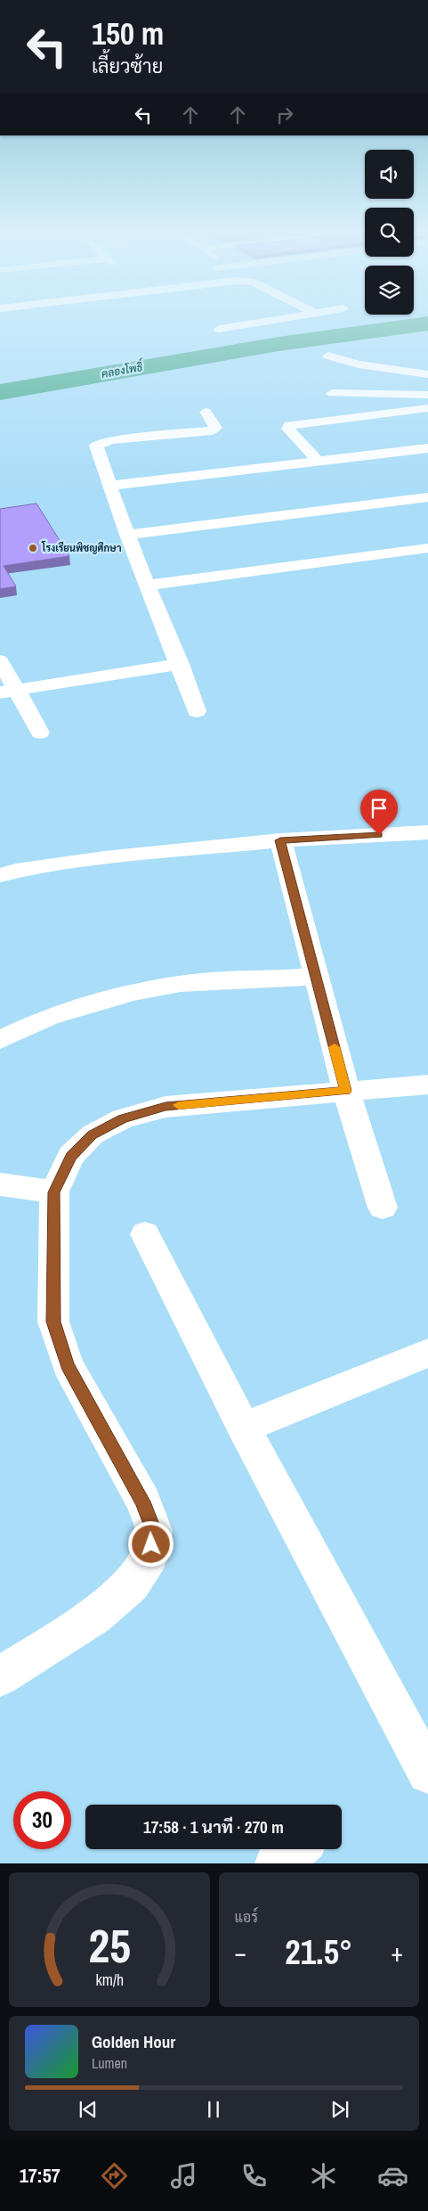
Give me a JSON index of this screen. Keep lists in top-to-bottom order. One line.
{"water":["คลองโพธิ์"],"places":["โรงเรียนพิชญศึกษา"],"page":{"turn":["150 m","เลี้ยวซ้าย"],"limit":"30","trip":"17:58 · 1 นาที · 270 m","tile":"แอร์","heat":["−","21.5°","+"],"song":["Golden Hour","Lumen"],"tabs":"17:57","gauge":["25","km/h"]}}
